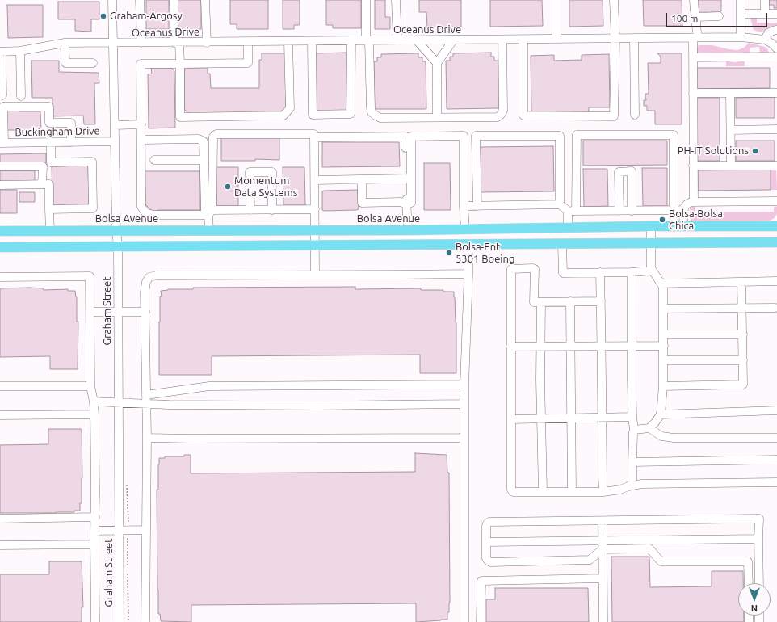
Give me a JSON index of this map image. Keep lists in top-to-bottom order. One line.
{"streets":{"main road":["Bolsa Avenue"],"street":["Oceanus Drive","Buckingham Drive","Graham Street"]},"crossings":[["Oceanus Drive","Graham Street"],["Buckingham Drive","Graham Street"],["Bolsa Avenue","Graham Street"]],"places":["Graham-Argosy","PH-IT Solutions","Momentum Data Systems","Bolsa-Bolsa Chica","Bolsa-Ent 5301 Boeing"],"scale_bar":"100 m","north":"bottom"}
